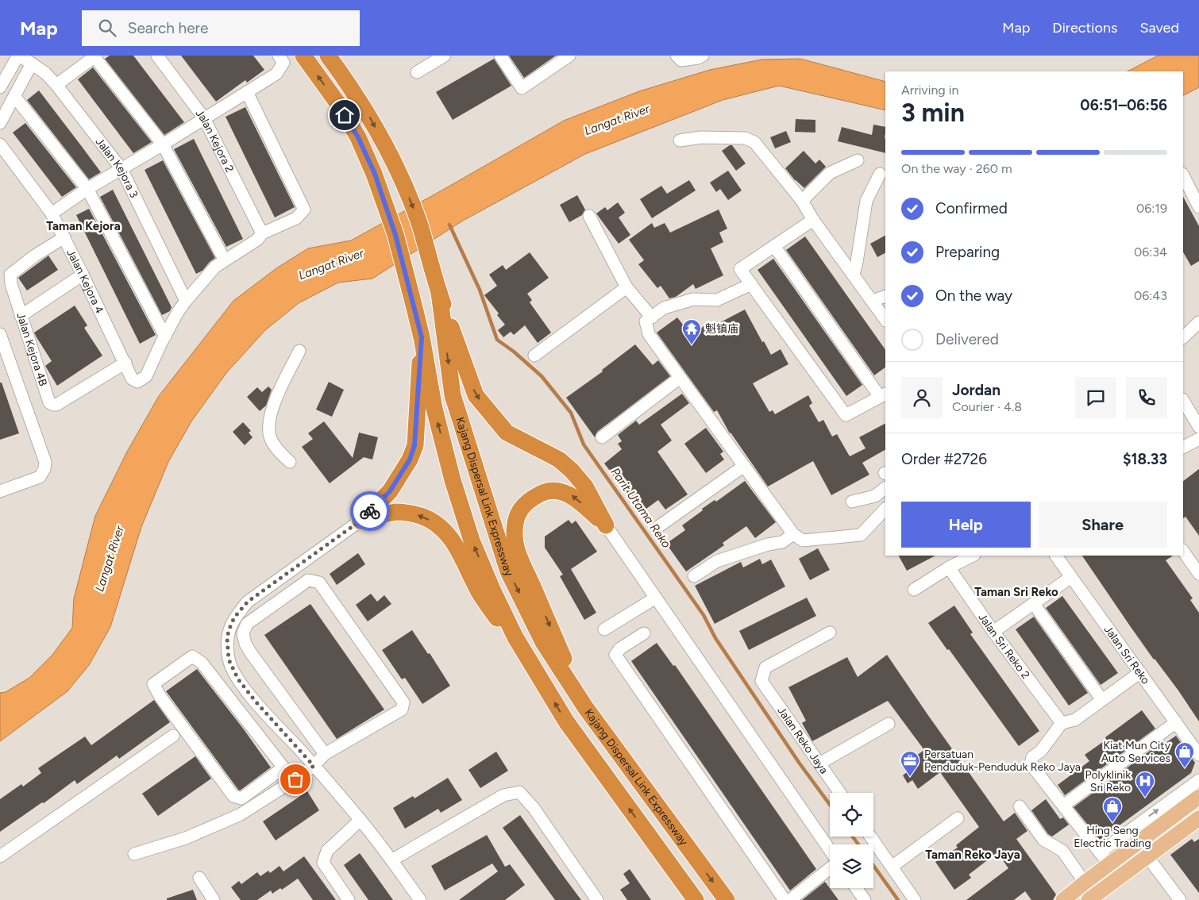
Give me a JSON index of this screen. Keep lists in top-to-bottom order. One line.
{"streets":{"highway":["Kajang Dispersal Link Expressway"],"street":["Jalan Kejora 2","Jalan Kejora 3","Jalan Kejora 4","Jalan Kejora 4B","Jalan Sri Reko 2","Jalan Sri Reko","Jalan Reko Jaya"]},"crossings":[["Jalan Kejora 4","Jalan Kejora 4B"]],"districts":["Taman Kejora","Taman Sri Reko","Taman Reko Jaya"],"water":["Langat River","Parit Utama Reko"],"places":{"temple":["魁镇庙"],"shop":["Kiat Mun City Auto Services","Hing Seng Electric Trading"],"office":["Persatuan Penduduk-Penduduk Reko Jaya"],"hospital":["Polyklinik Sri Reko"]},"page":{"header":"Map","search":"Search here","nav":["Map","Directions","Saved"],"heading":["3 min","Arriving in","06:51–06:56"],"panel":["Jordan","Courier · 4.8","Order #2726","$18.33"],"bar":"On the way · 260 m","list":[["Confirmed","06:19"],["Preparing","06:34"],["On the way","06:43"],"Delivered"],"buttons":["Help","Share"]}}
